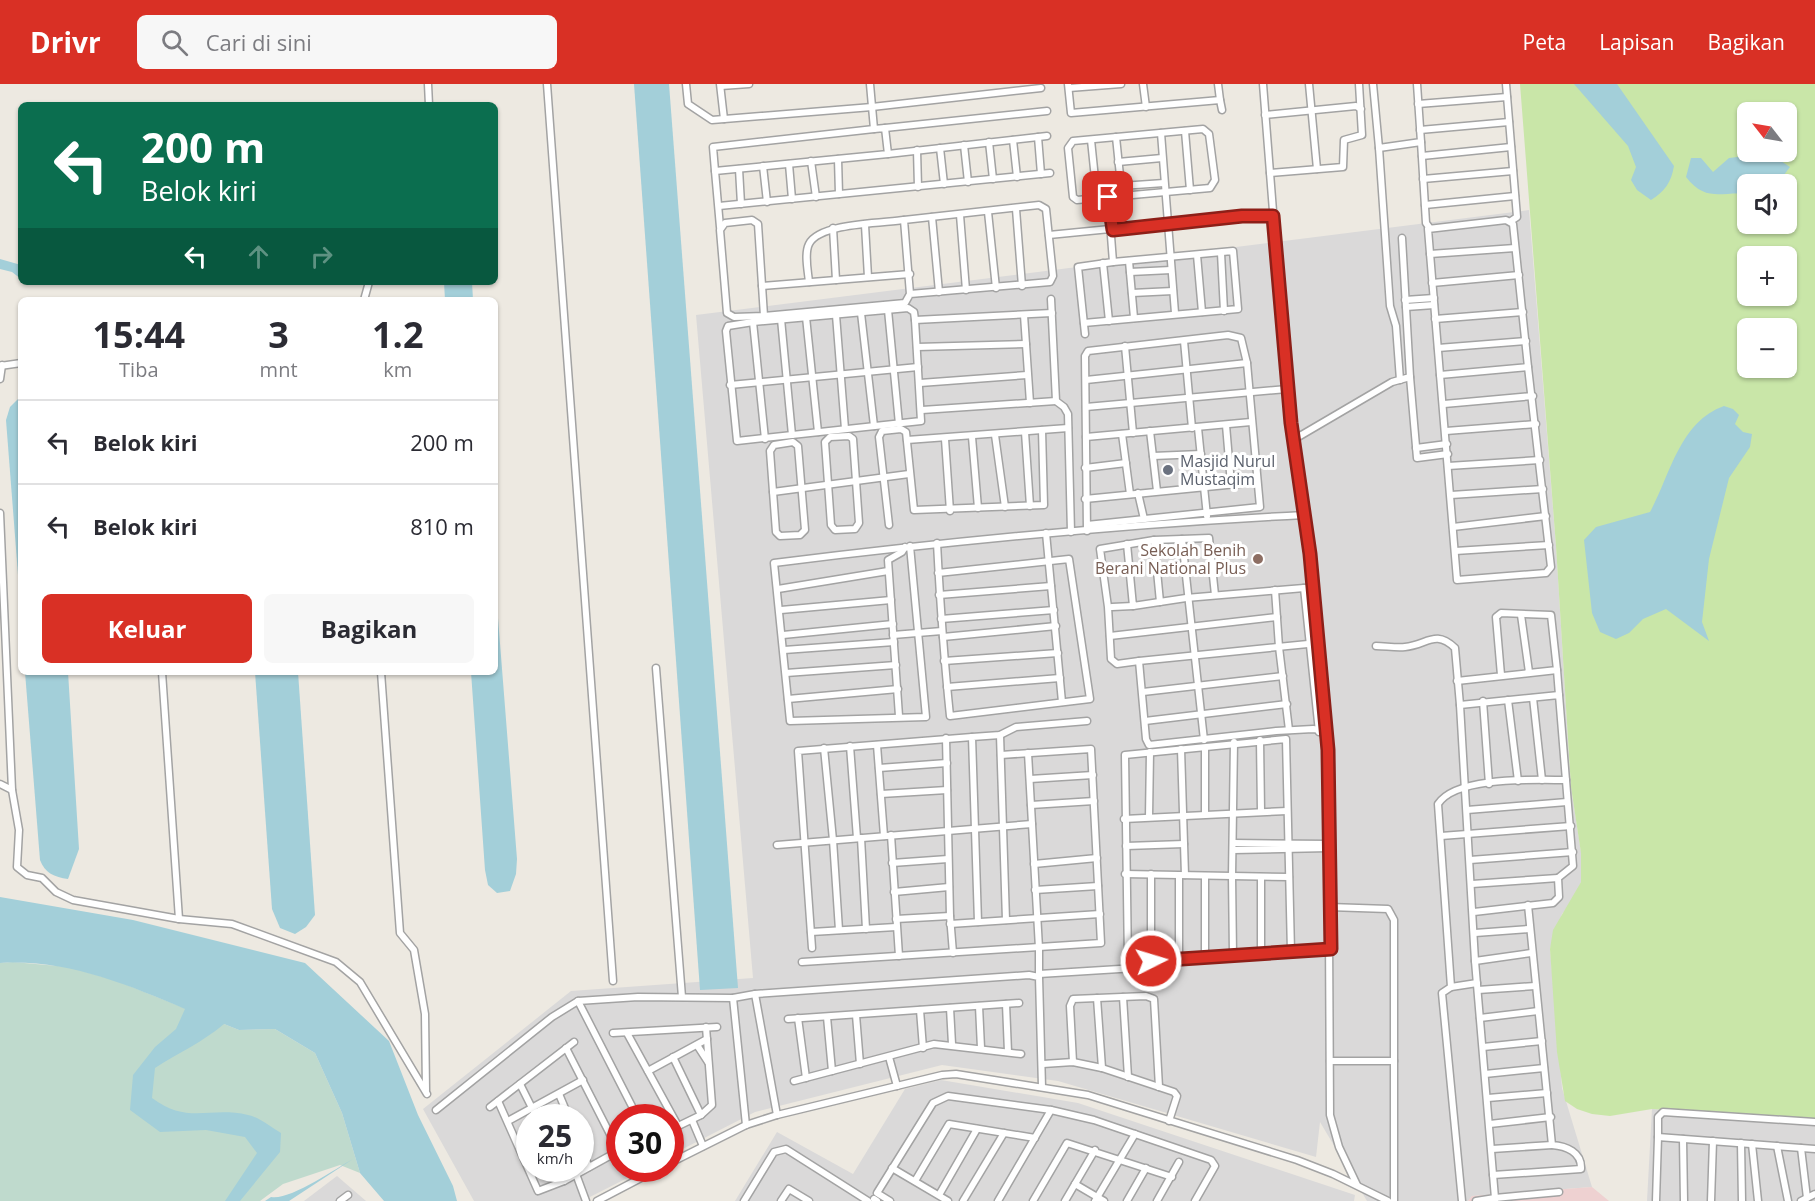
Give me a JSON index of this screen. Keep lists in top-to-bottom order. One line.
{"places":["Masjid Nurul Mustaqim","Sekolah Benih Berani National Plus"],"north":"top left","page":{"header":"Drivr","search":"Cari di sini","nav":["Peta","Lapisan","Bagikan"],"map_buttons":["+","−"],"turn":["200 m","Belok kiri"],"eta":["15:44","Tiba","3","mnt","1.2","km"],"list":[{"name":"Belok kiri","value":"200 m"},{"name":"Belok kiri","value":"810 m"}],"buttons":["Keluar","Bagikan"],"speed":"25 km/h","limit":"30"}}
